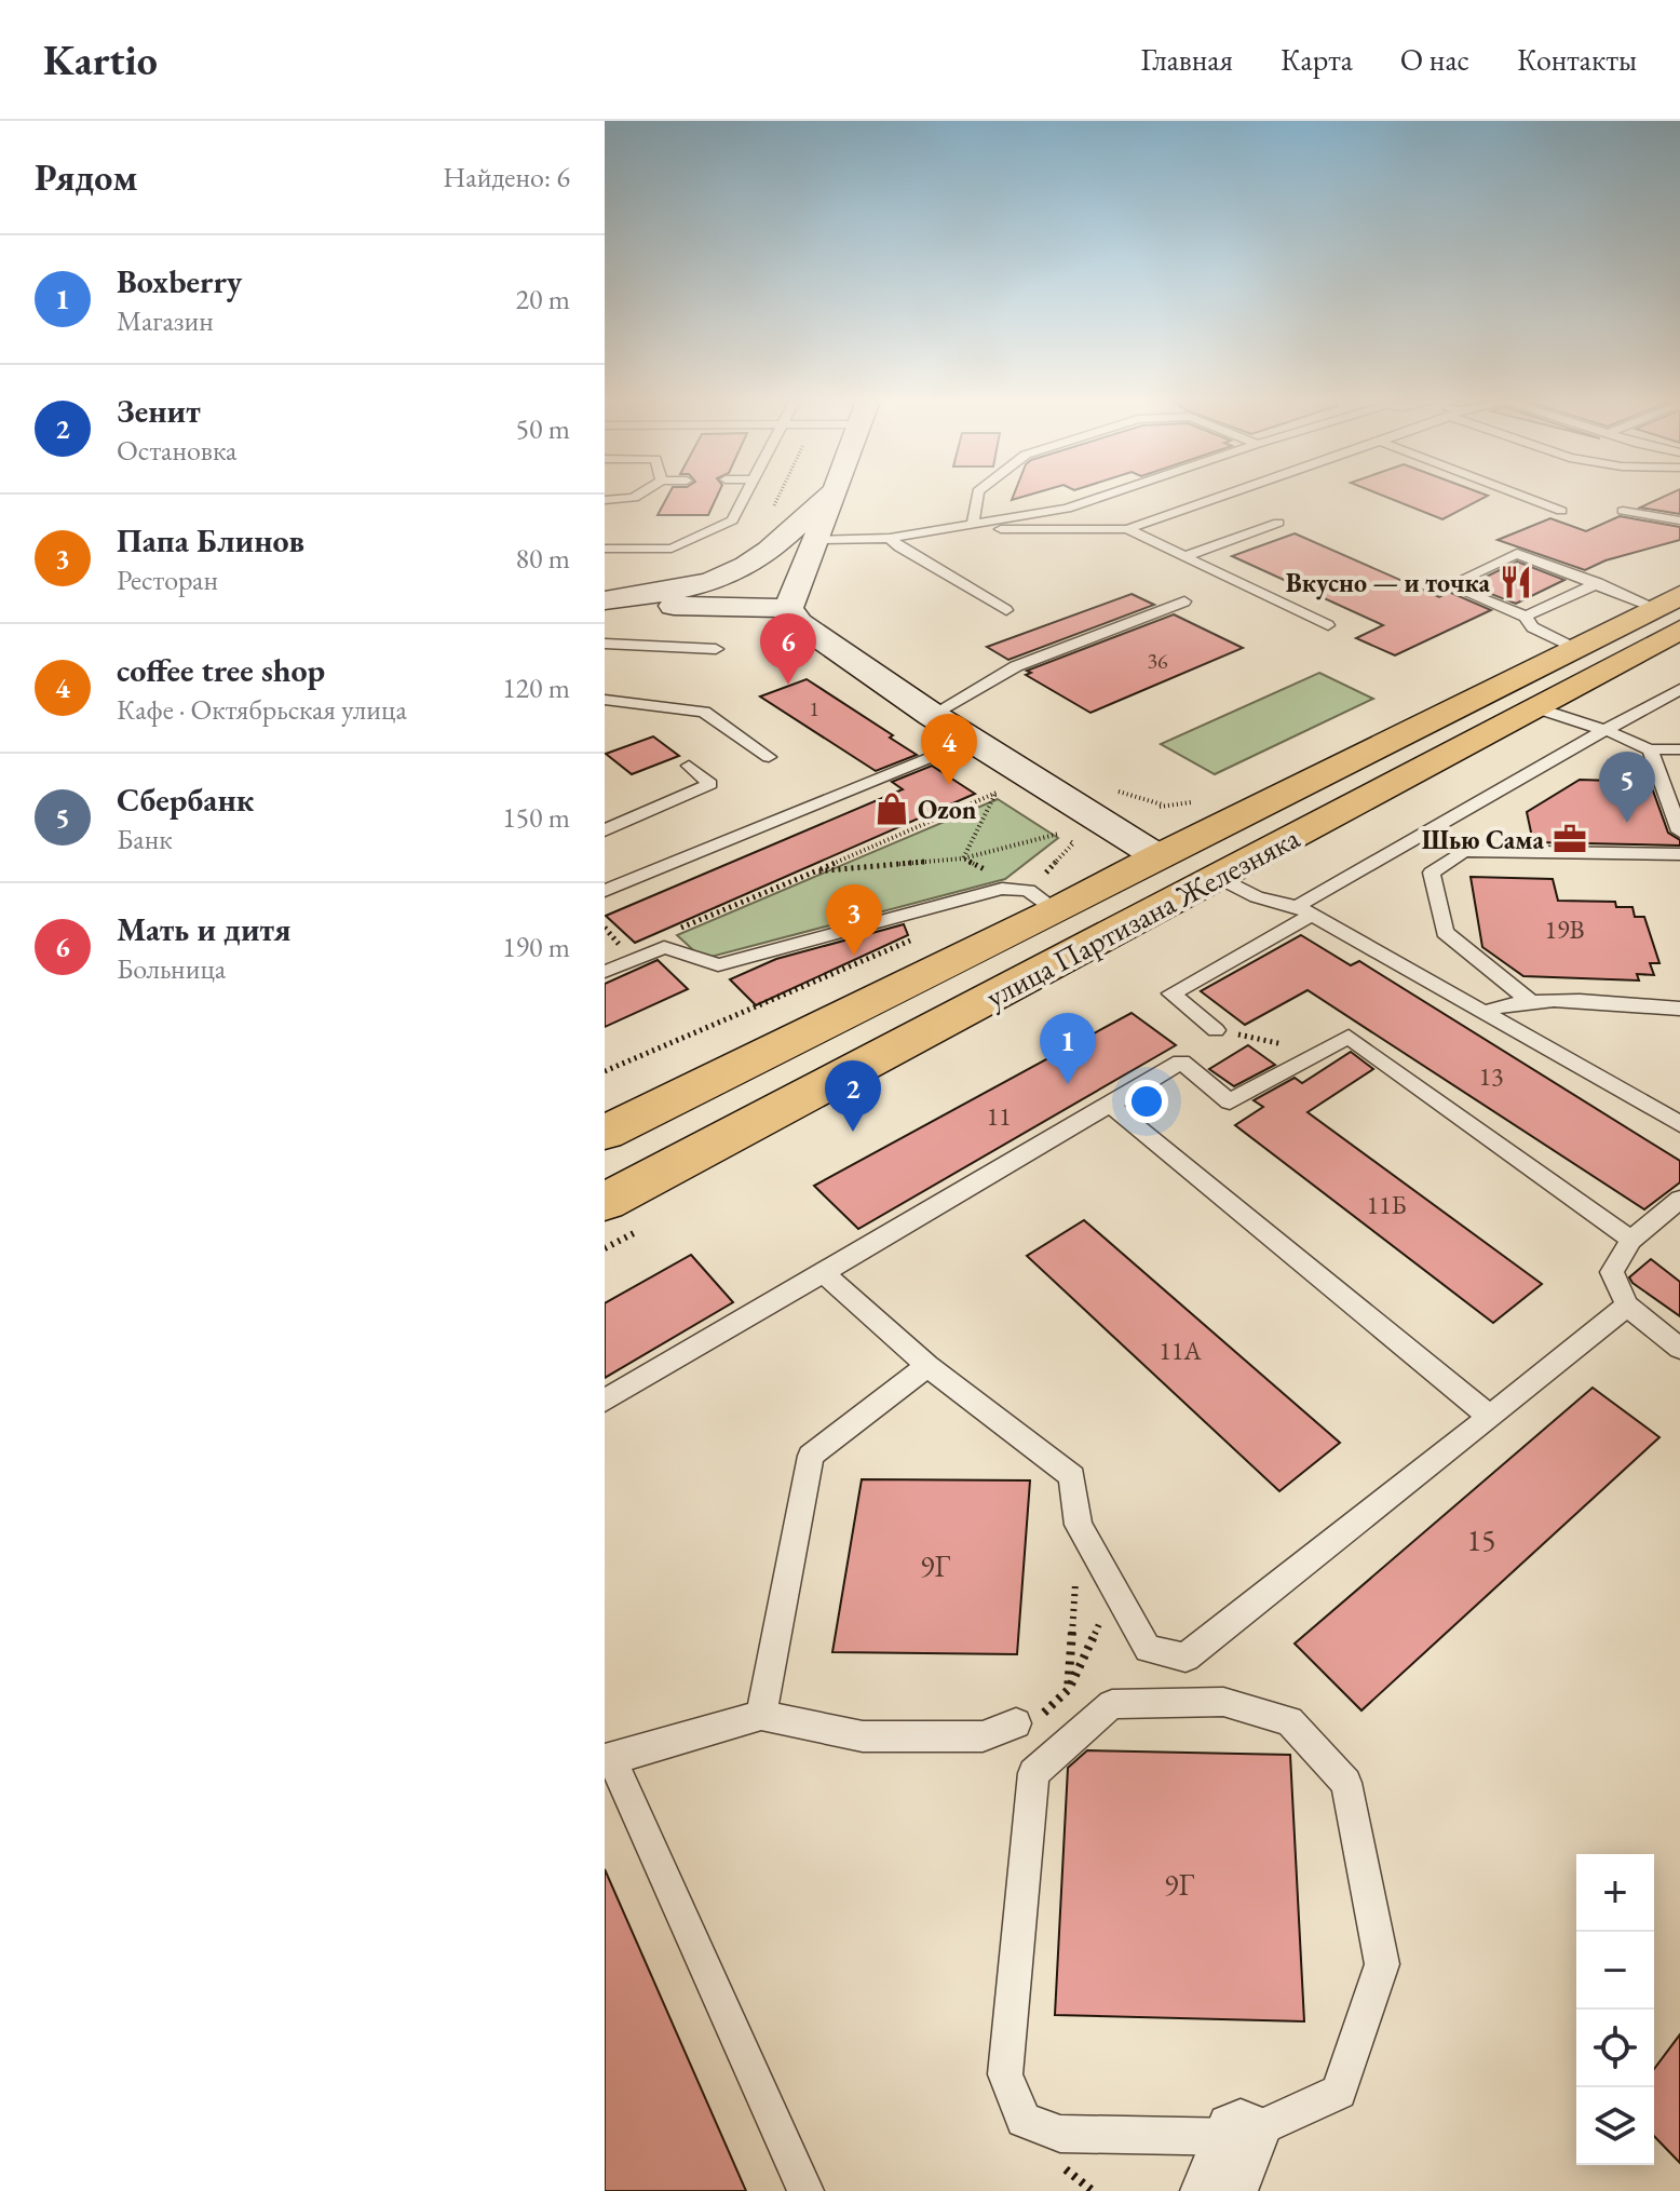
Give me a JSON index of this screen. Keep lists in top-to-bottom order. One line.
{"streets":{"main road":["улица Партизана Железняка"]},"places":{"restaurant":["Вкусно — и точка"],"shop":["Ozon"],"office":["Шью Сама"]},"house_numbers":["36","1","19В","13","11","11Б","11А","15","9Г","9Г"],"page":{"header":"Kartio","nav":["Главная","Карта","О нас","Контакты"],"heading":["Рядом","Найдено: 6"],"list":[{"mark":"1","name":"Boxberry","note":"Магазин","value":"20 m"},{"mark":"2","name":"Зенит","note":"Остановка","value":"50 m"},{"mark":"3","name":"Папа Блинов","note":"Ресторан","value":"80 m"},{"mark":"4","name":"coffee tree shop","note":"Кафе · Октябрьская улица","value":"120 m"},{"mark":"5","name":"Сбербанк","note":"Банк","value":"150 m"},{"mark":"6","name":"Мать и дитя","note":"Больница","value":"190 m"}],"pins":["6","4","5","3","1","2"],"map_buttons":["+","−"]}}
